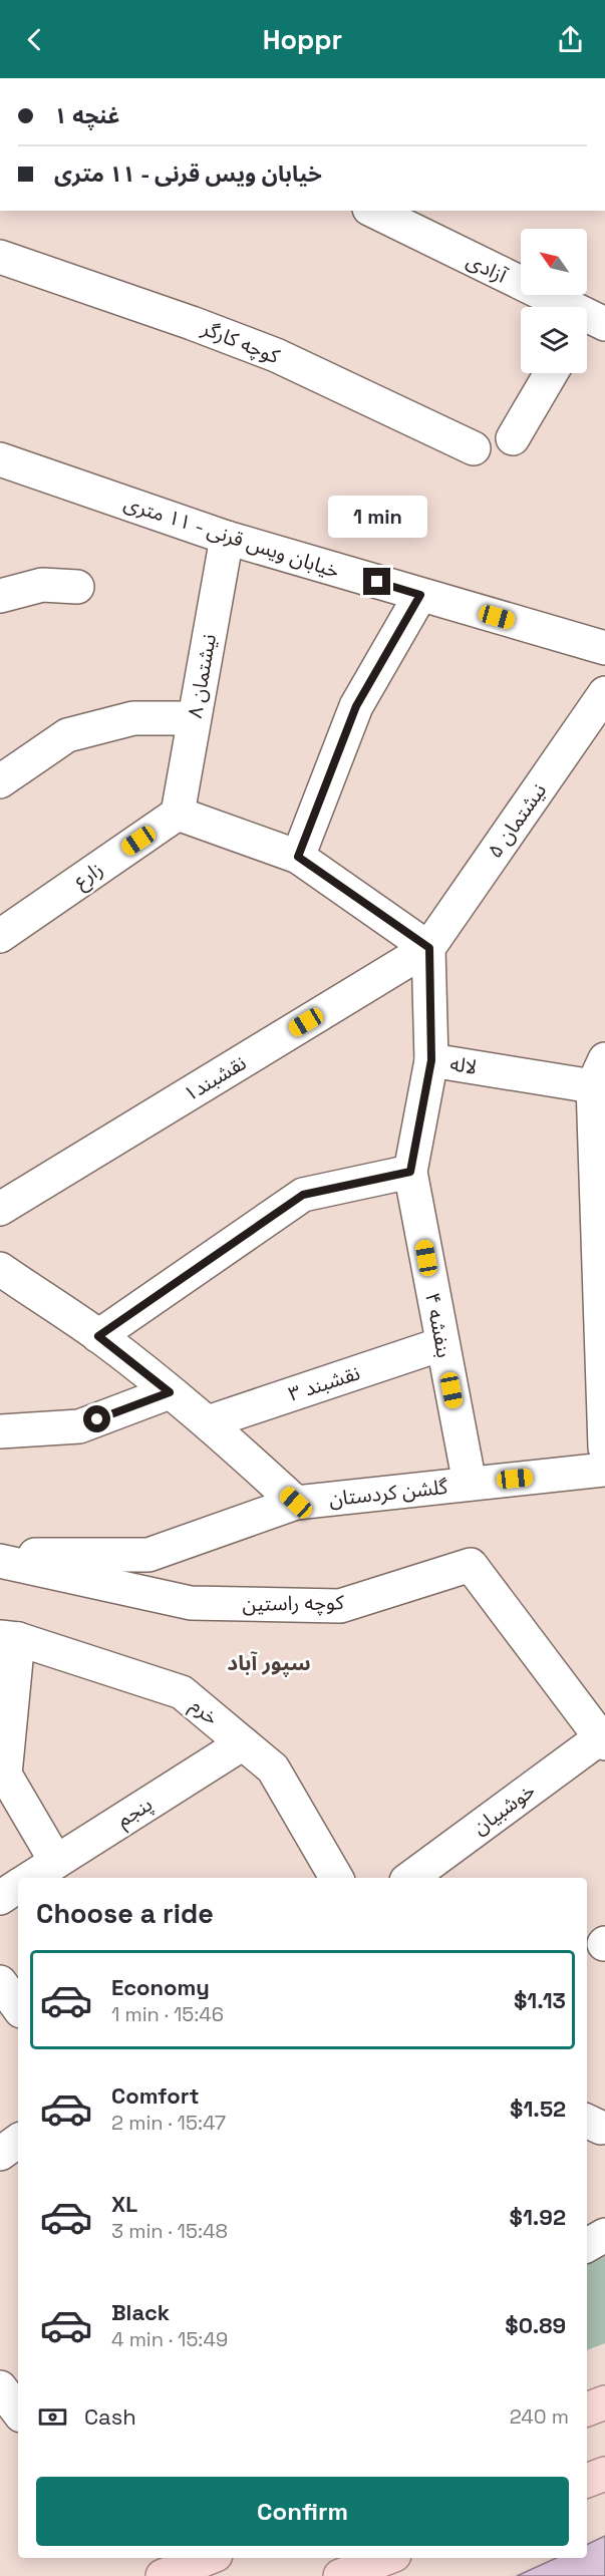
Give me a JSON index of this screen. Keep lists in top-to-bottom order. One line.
{"streets":{"street":["آزادی","کوچه کارگر","خیابان ویس قرنی - ۱۱ متری","نیشتمان ۸","نیشتمان ۵","زارع","لاله","نقشبند۱","بنفشه ۴","نقشبند ۳","گلشن کردستان","کوچه راستین","خرم","خوشبیان","پنجم"]},"crossings":[["خیابان ویس قرنی - ۱۱ متری","نیشتمان ۸"],["نیشتمان ۸","زارع"],["نیشتمان ۵","لاله"],["نیشتمان ۵","نقشبند۱"],["لاله","نقشبند۱"],["لاله","بنفشه ۴"],["بنفشه ۴","نقشبند ۳"],["بنفشه ۴","گلشن کردستان"],["کوچه راستین","خوشبیان"],["خرم","پنجم"]],"districts":["سپور آباد"],"north":"top left","page":{"header":"Hoppr","banner":["غنچه ۱","خیابان ویس قرنی - ۱۱ متری"],"bubble":"1 min","heading":"Choose a ride","list":[{"name":"Economy","note":"1 min · 15:46","value":"$1.13"},{"name":"Comfort","note":"2 min · 15:47","value":"$1.52"},{"name":"XL","note":"3 min · 15:48","value":"$1.92"},{"name":"Black","note":"4 min · 15:49","value":"$0.89"}],"pay":["Cash","240 m"],"buttons":"Confirm"}}
